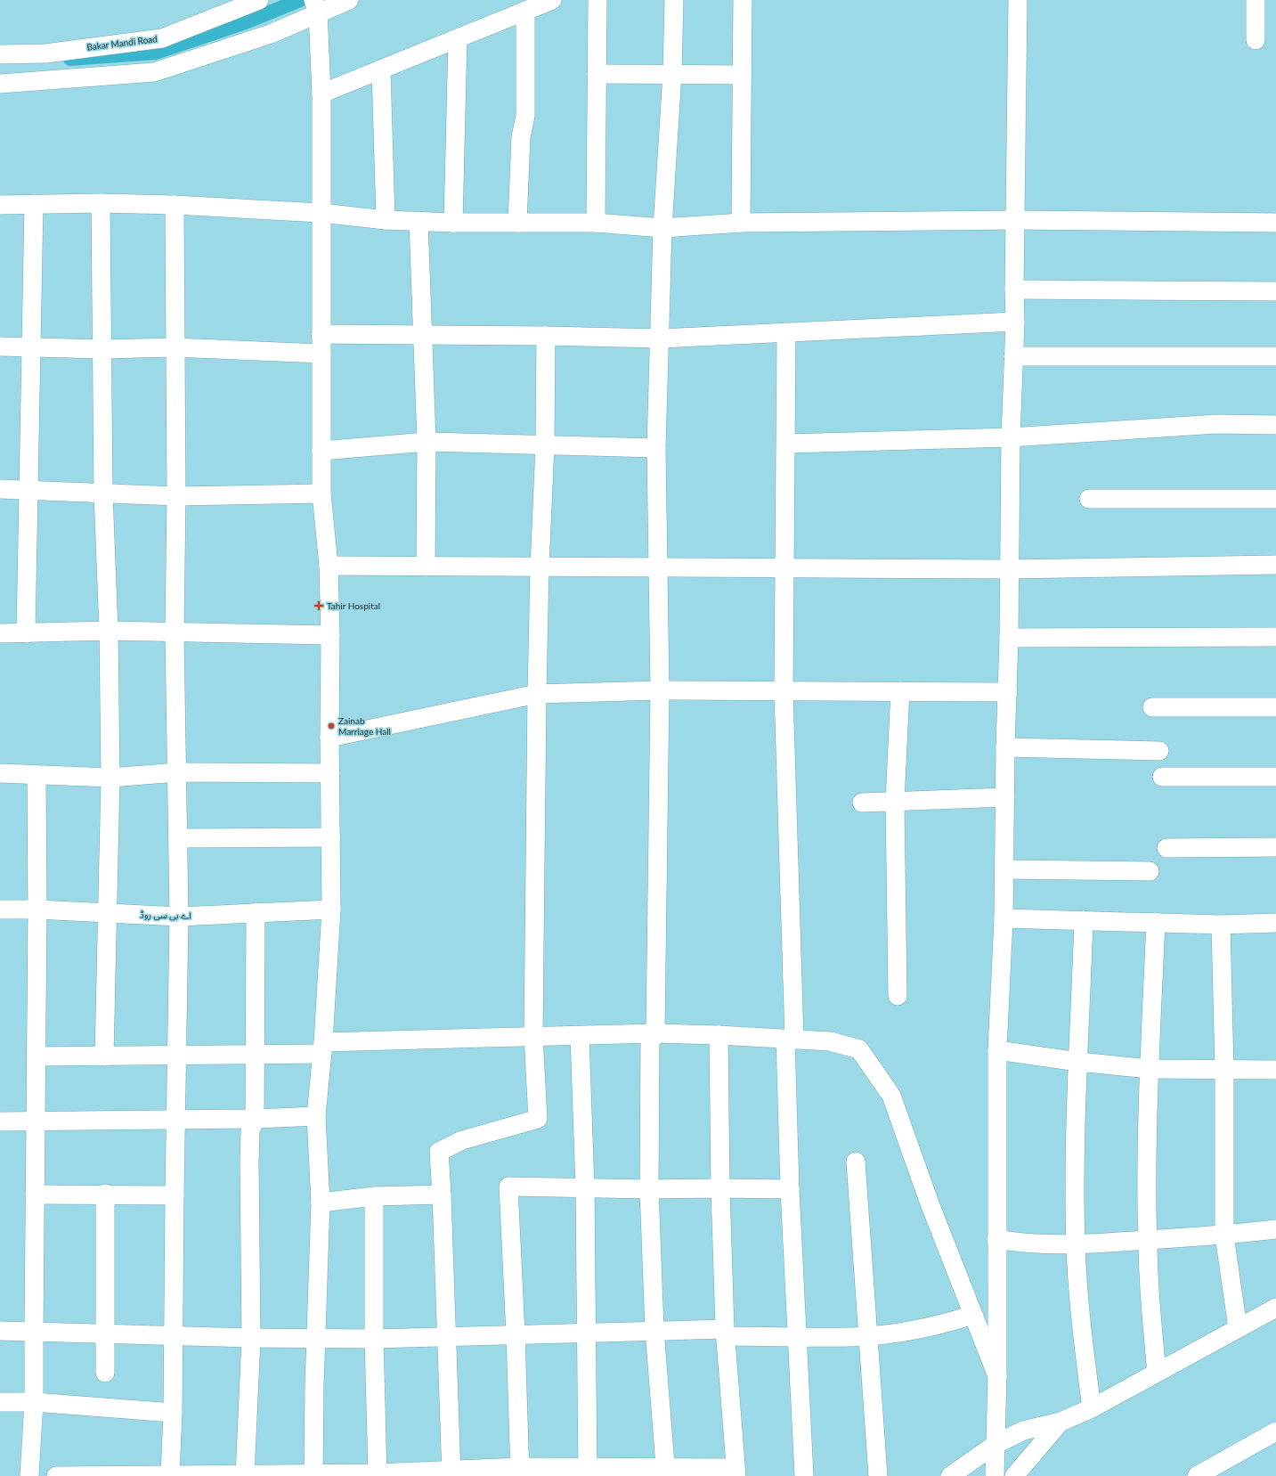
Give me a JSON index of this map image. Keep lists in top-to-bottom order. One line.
{"streets":{"street":["Bakar Mandi Road","اے بی سی روڈ"]},"places":{"health":["Tahir Hospital"],"other":["Zainab Marriage Hall"]}}
